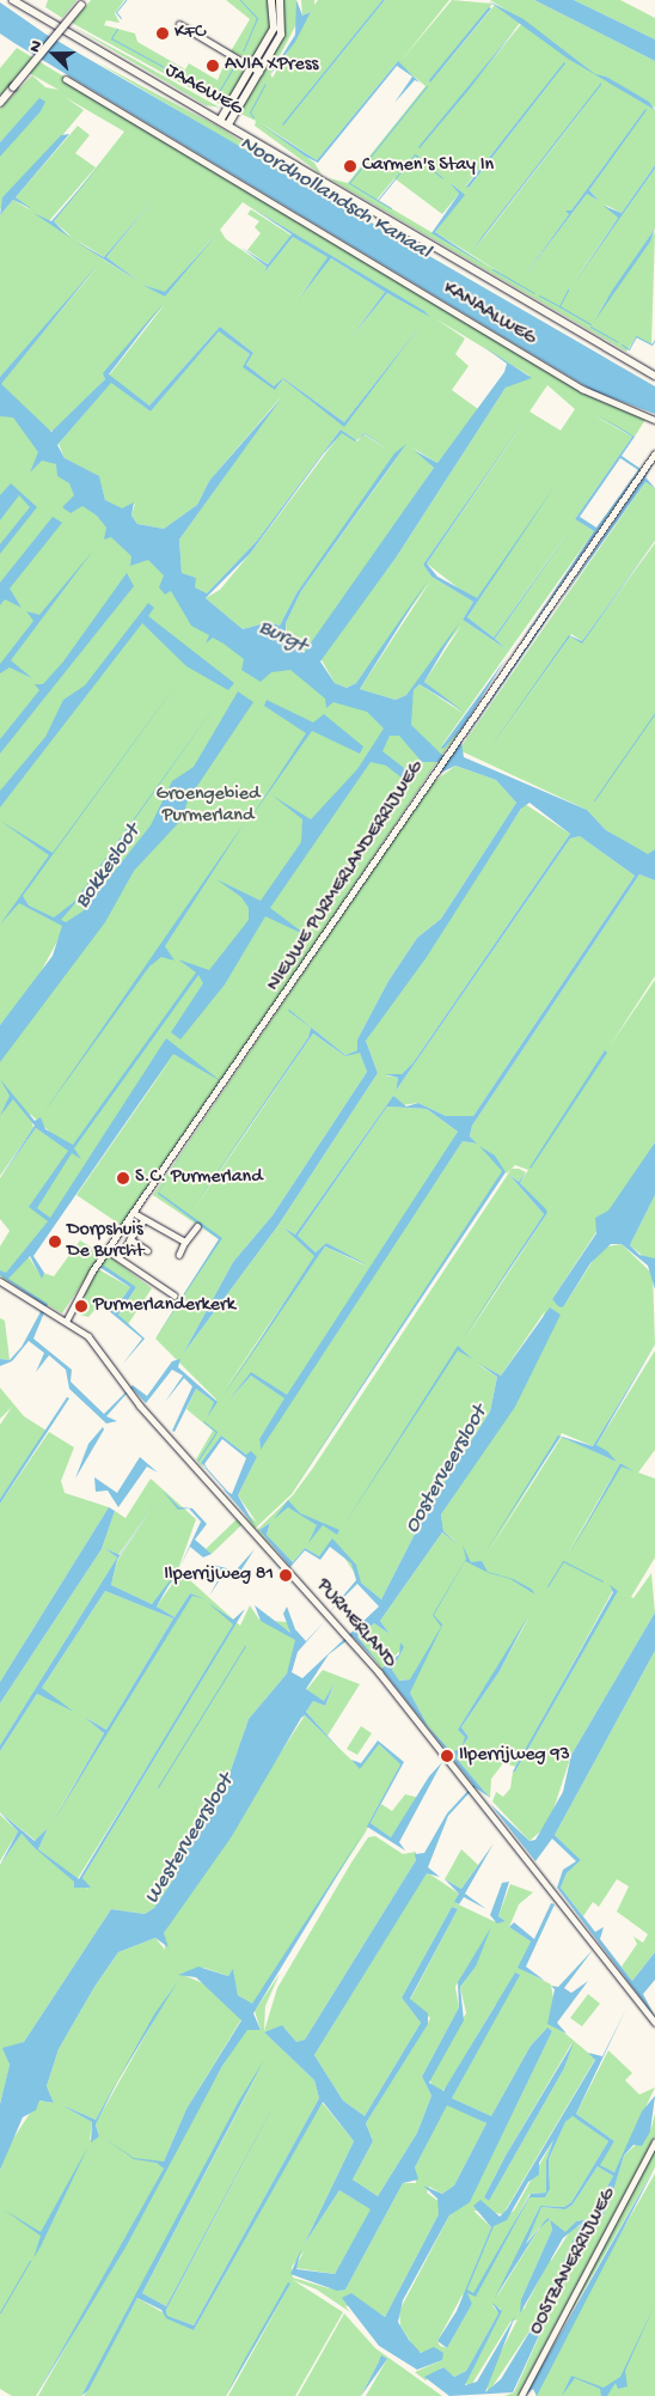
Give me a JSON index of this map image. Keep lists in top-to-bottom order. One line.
{"streets":{"main road":["JAAGWEG"],"street":["KANAALWEG","NIEUWE PURMERLANDERRIJWEG","PURMERLAND","OOSTZANERRIJWEG"]},"crossings":[["NIEUWE PURMERLANDERRIJWEG","PURMERLAND"]],"water":["Noordhollandsch Kanaal","Burgt","Bokkesloot","Oosterveersloot","Westerveersloot"],"parks":["Groengebied Purmerland"],"places":["KFC","AVIA XPress","Carmen's Stay In","S.C. Purmerland","Dorpshuis De Burcht","Purmerlanderkerk","Ilperrijweg 81","Ilperrijweg 93"],"north":"left"}
